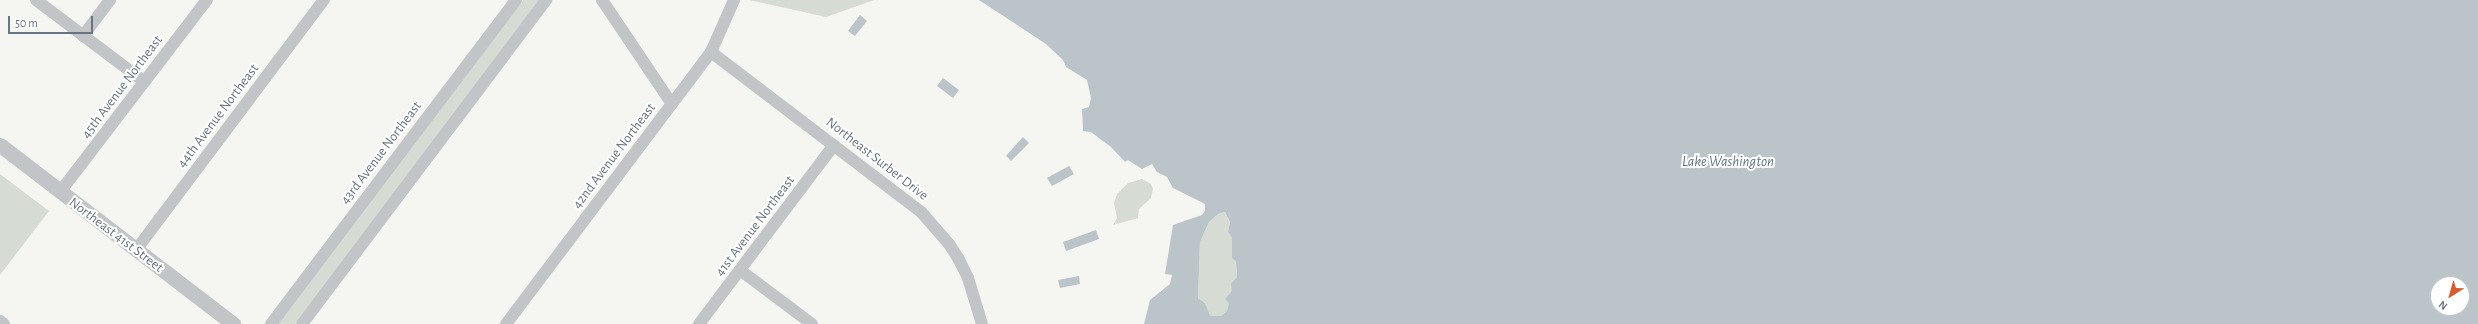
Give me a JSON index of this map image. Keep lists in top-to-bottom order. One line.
{"streets":{"street":["45th Avenue Northeast","44th Avenue Northeast","43rd Avenue Northeast","42nd Avenue Northeast","Northeast Surber Drive","41st Avenue Northeast","Northeast 41st Street"]},"crossings":[["45th Avenue Northeast","Northeast 41st Street"],["44th Avenue Northeast","Northeast 41st Street"],["42nd Avenue Northeast","Northeast Surber Drive"],["Northeast Surber Drive","41st Avenue Northeast"]],"water":["Lake Washington"],"scale_bar":"50 m","north":"bottom left"}
